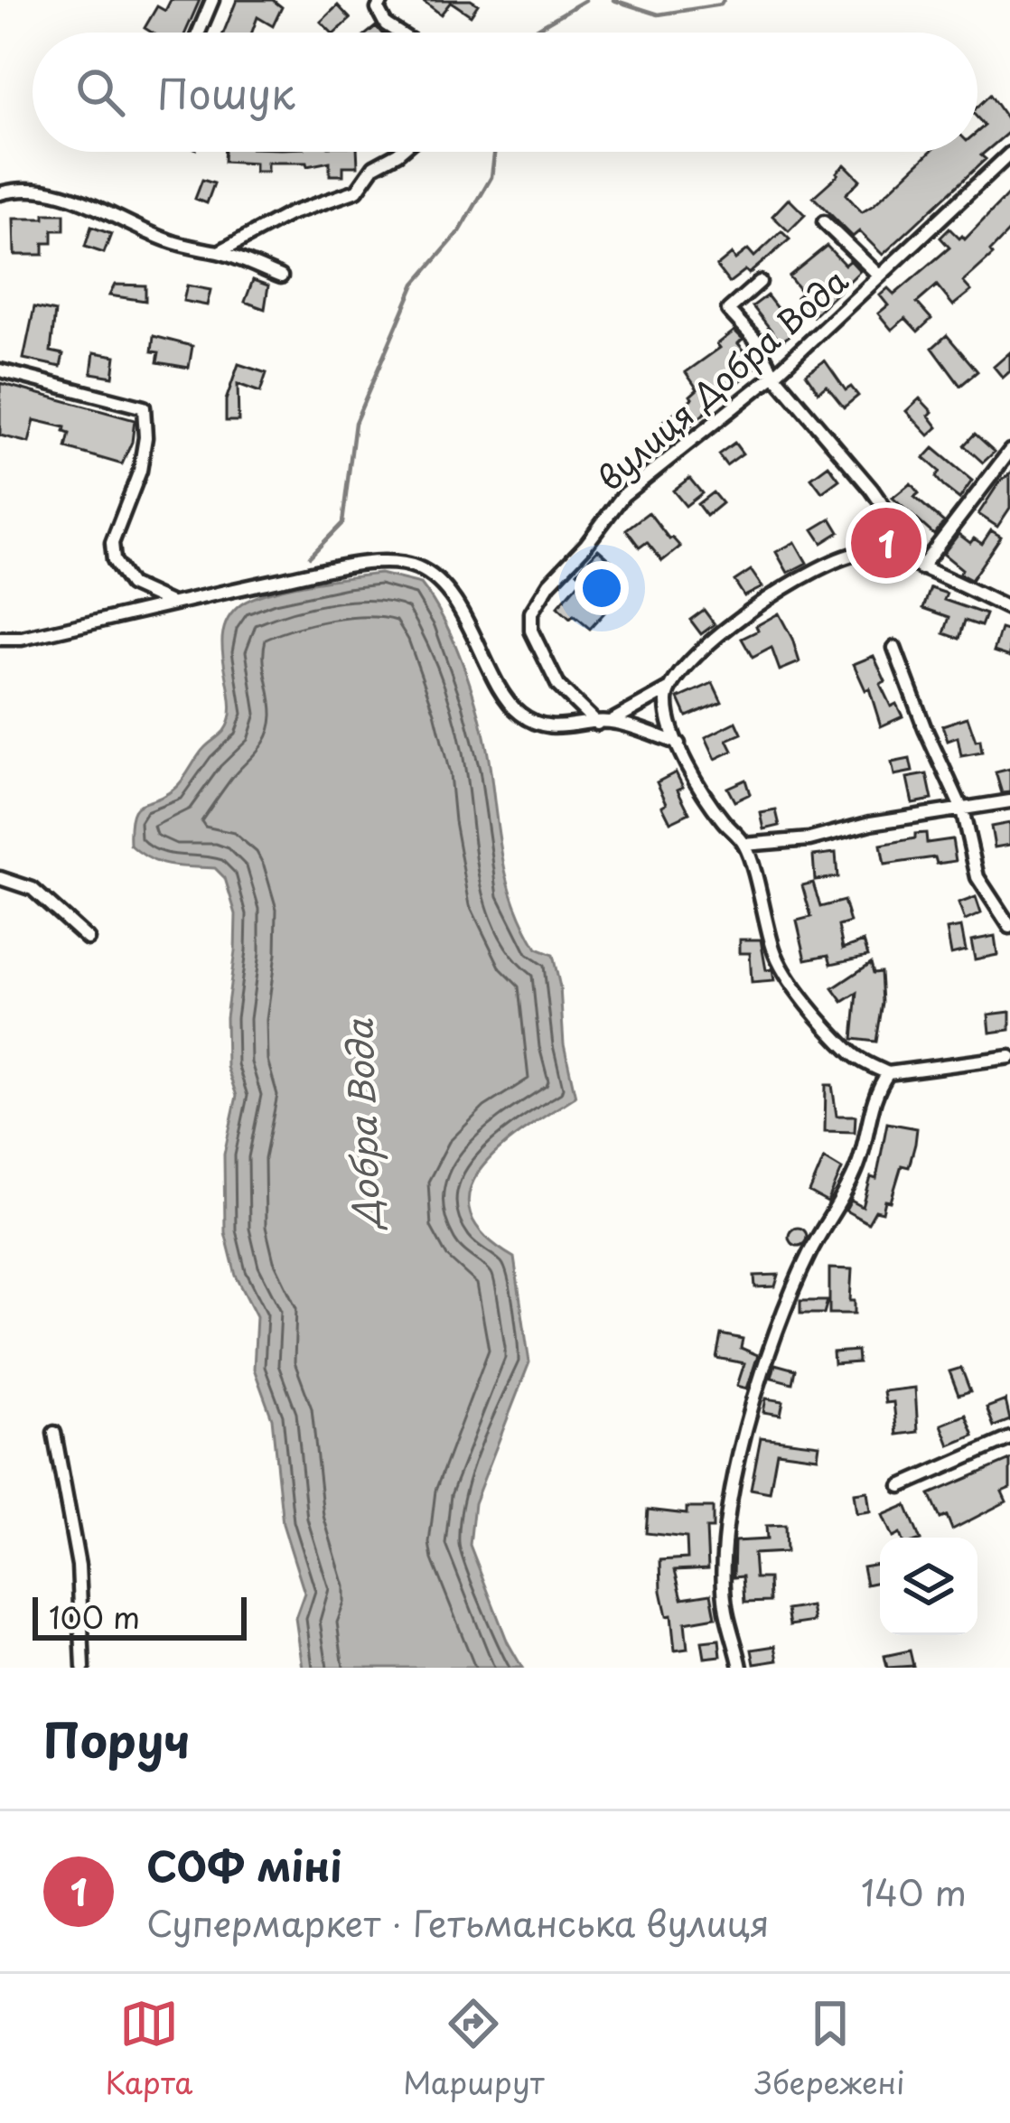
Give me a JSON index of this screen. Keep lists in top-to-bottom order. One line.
{"streets":{"street":["вулиця Добра Вода"]},"water":["Добра Вода"],"scale_bar":"100 m","page":{"search":"Пошук","pins":"1","scale":"100 m","heading":"Поруч","list":[{"mark":"1","name":"СОФ міні","note":"Супермаркет · Гетьманська вулиця","value":"140 m"}],"nav":["Карта","Маршрут","Збережені"]}}
